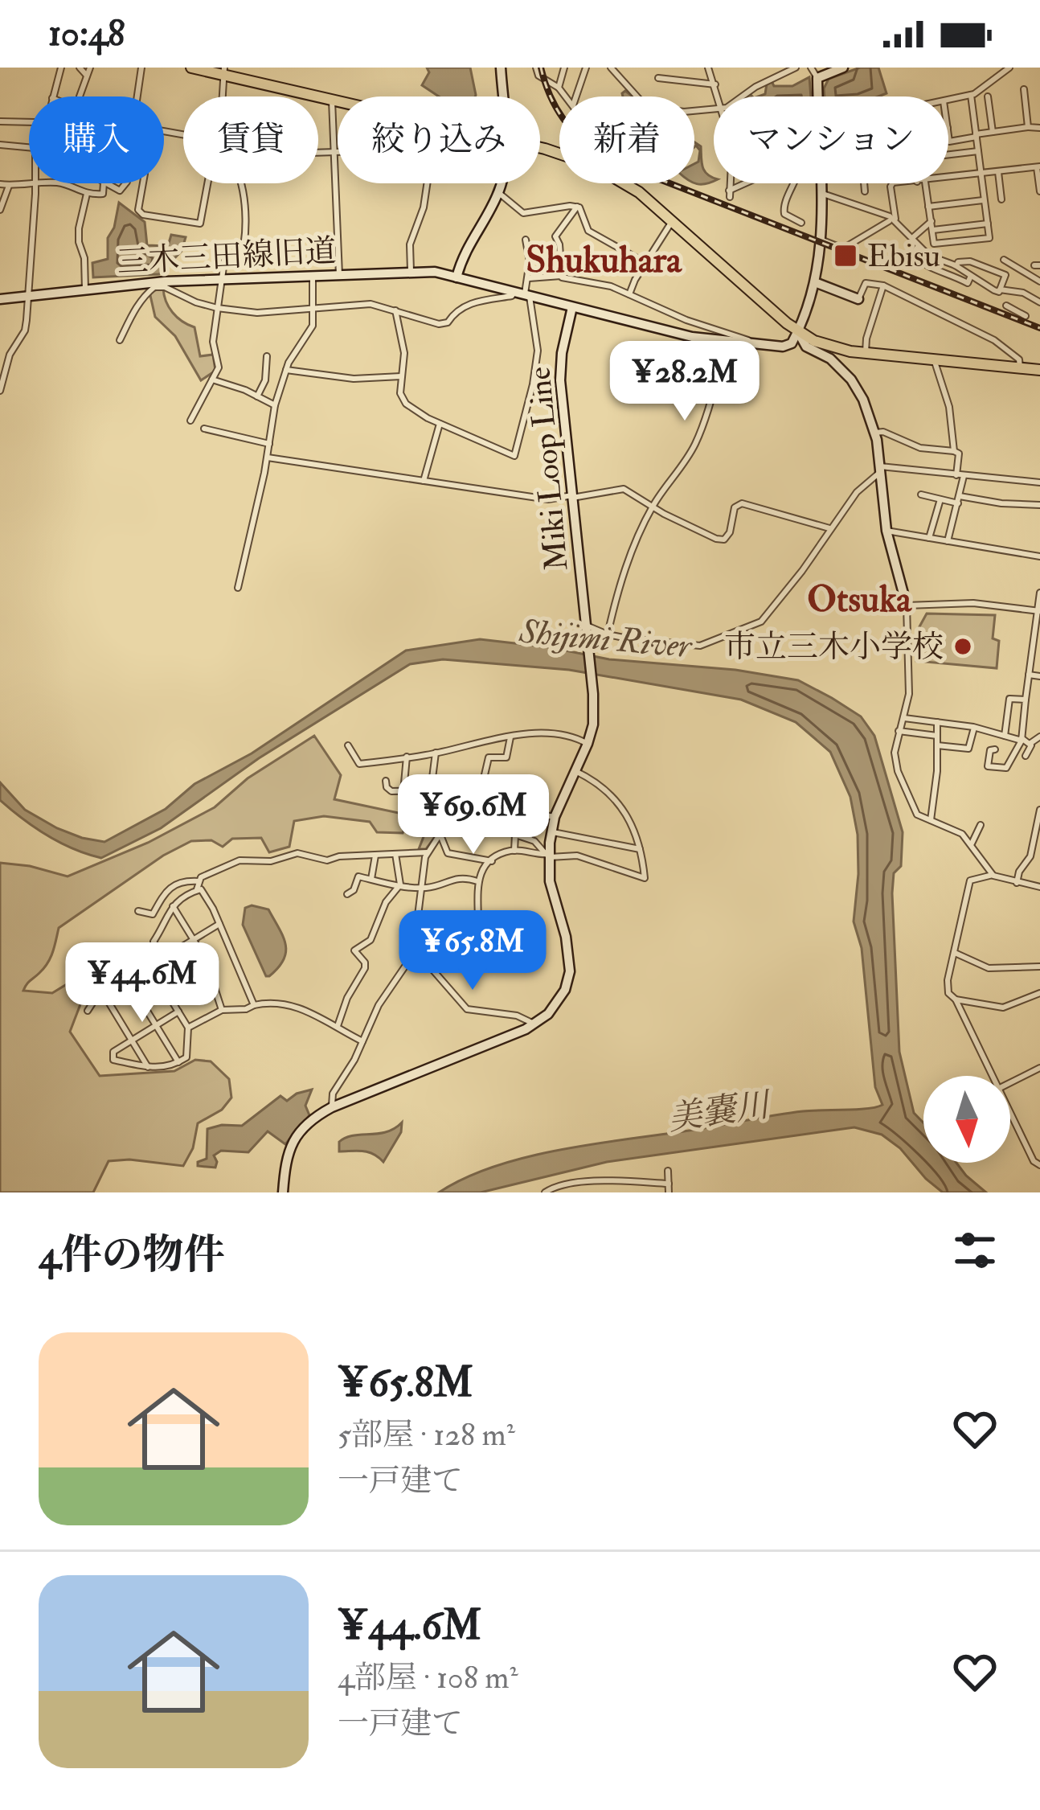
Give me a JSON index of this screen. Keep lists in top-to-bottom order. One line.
{"streets":{"main road":["三木三田線旧道","Miki Loop Line"]},"districts":["Shukuhara","Otsuka"],"water":["Shijimi River","美嚢川"],"places":{"transit":["Ebisu"],"other":["市立三木小学校"]},"north":"bottom","page":{"status":"10:48","chip":["購入","賃貸","絞り込み","新着","マンション"],"price":["¥28.2M","¥69.6M","¥65.8M","¥44.6M"],"heading":"4件の物件","list":[{"name":"¥65.8M","note":"5部屋 · 128 m² · 一戸建て"},{"name":"¥44.6M","note":"4部屋 · 108 m² · 一戸建て"}]}}
